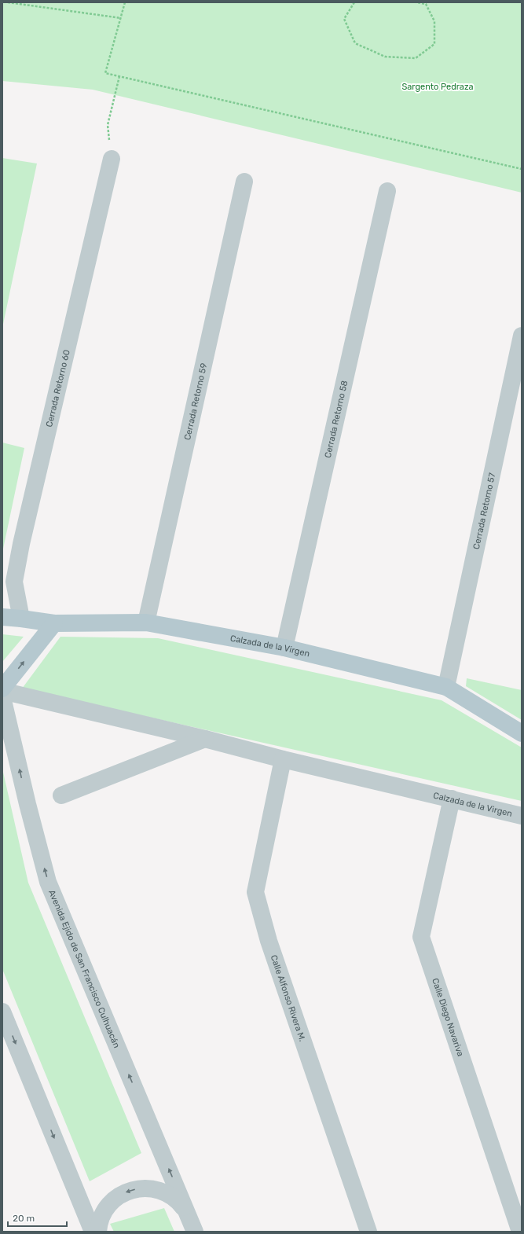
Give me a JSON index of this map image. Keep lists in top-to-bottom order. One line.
{"streets":{"main road":["Calzada de la Virgen"],"street":["Cerrada Retorno 60","Cerrada Retorno 59","Cerrada Retorno 58","Cerrada Retorno 57","Avenida Ejido de San Francisco Culhuacán","Calle Alfonso Rivera M.","Calle Diego Navariva"]},"crossings":[["Cerrada Retorno 60","Calzada de la Virgen"],["Cerrada Retorno 59","Calzada de la Virgen"],["Cerrada Retorno 58","Calzada de la Virgen"],["Cerrada Retorno 57","Calzada de la Virgen"],["Calzada de la Virgen","Calle Alfonso Rivera M."],["Calzada de la Virgen","Calle Diego Navariva"]],"parks":["Sargento Pedraza"],"scale_bar":"20 m"}
